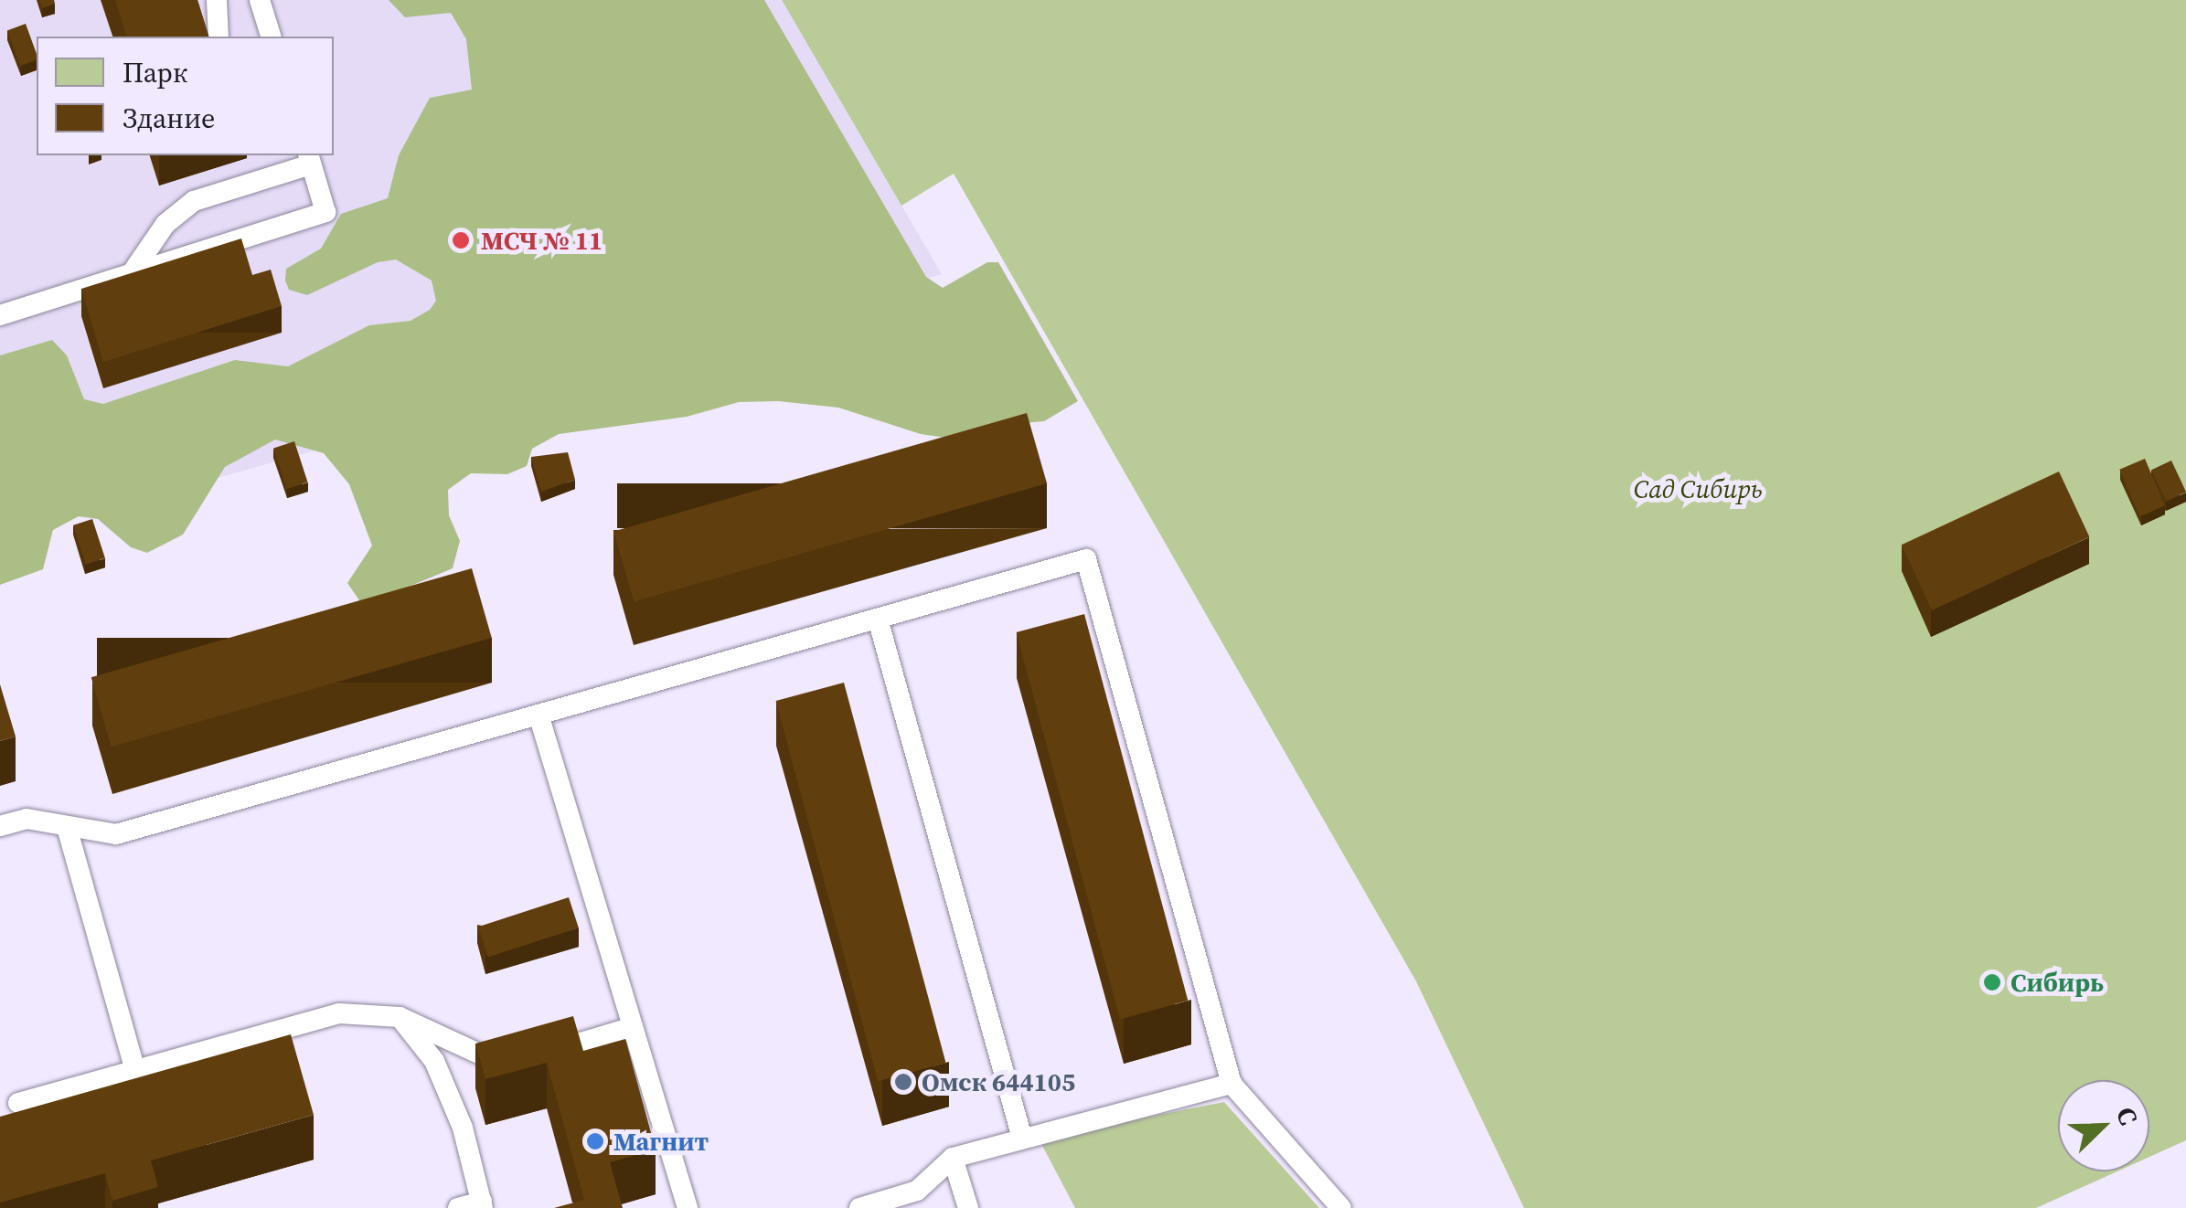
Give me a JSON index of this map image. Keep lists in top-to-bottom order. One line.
{"parks":["Сад Сибирь"],"places":["МСЧ № 11","Сибирь","Омск 644105","Магнит"],"legend":["Парк","Здание"],"north":"top right"}
